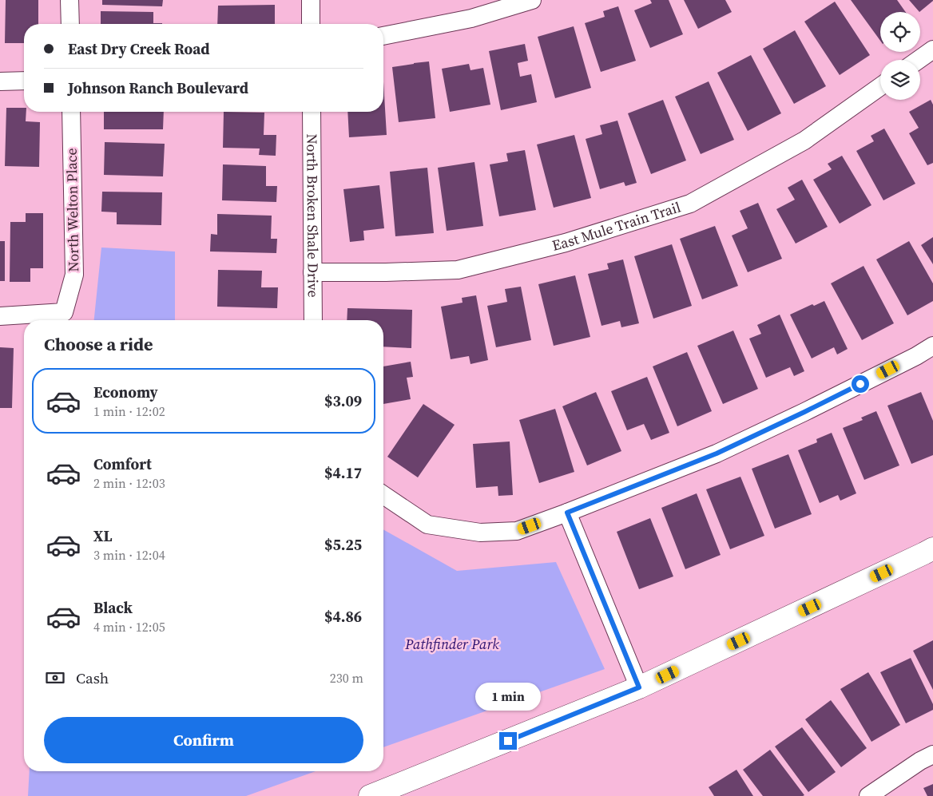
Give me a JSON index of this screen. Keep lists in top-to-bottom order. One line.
{"streets":{"street":["North Welton Place","North Broken Shale Drive","East Mule Train Trail"]},"crossings":[["North Broken Shale Drive","East Mule Train Trail"]],"parks":["Pathfinder Park"],"page":{"banner":["East Dry Creek Road","Johnson Ranch Boulevard"],"heading":"Choose a ride","list":[{"name":"Economy","note":"1 min · 12:02","value":"$3.09"},{"name":"Comfort","note":"2 min · 12:03","value":"$4.17"},{"name":"XL","note":"3 min · 12:04","value":"$5.25"},{"name":"Black","note":"4 min · 12:05","value":"$4.86"}],"pay":["Cash","230 m"],"bubble":"1 min","buttons":"Confirm"}}
